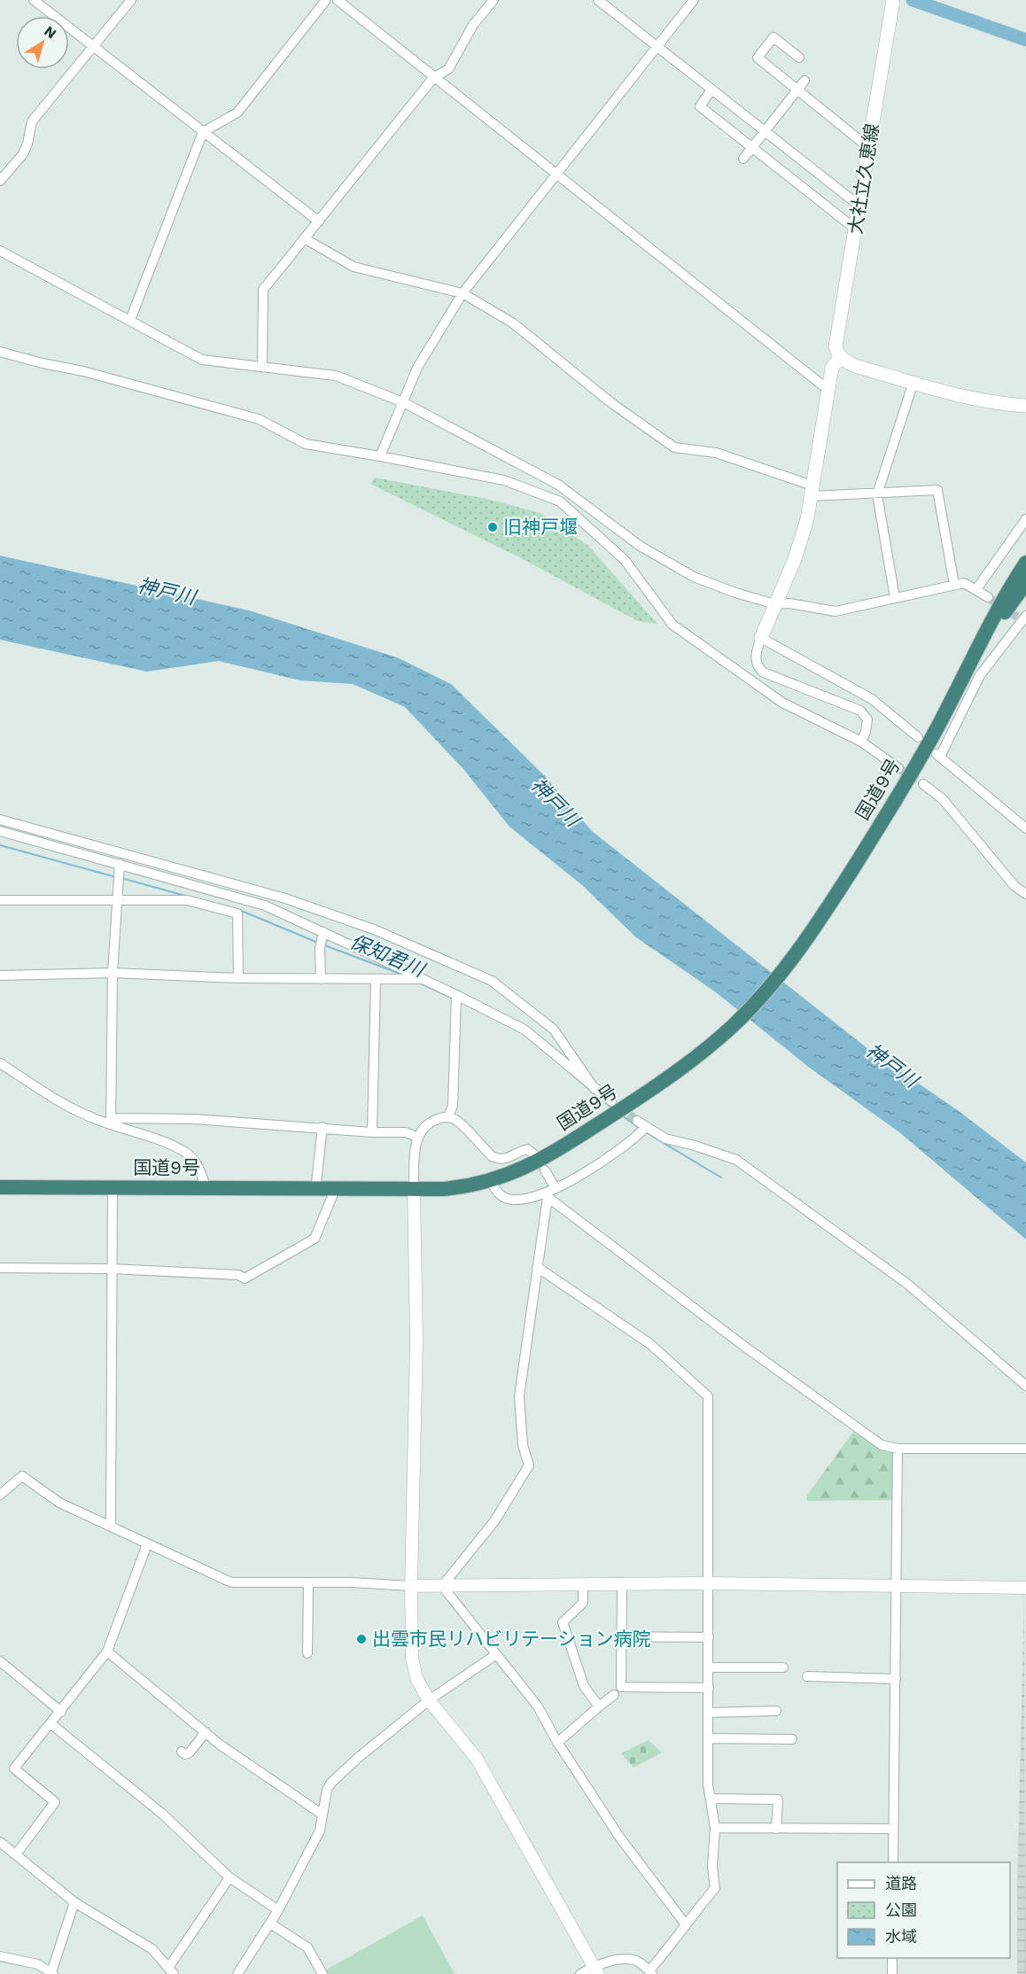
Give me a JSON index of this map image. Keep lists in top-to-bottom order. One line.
{"streets":{"highway":["国道9号"],"main road":["大社立久恵線"]},"water":["神戸川","保知君川"],"places":["旧神戸堰","出雲市民リハビリテーション病院"],"legend":["道路","公園","水域"],"north":"top right"}
